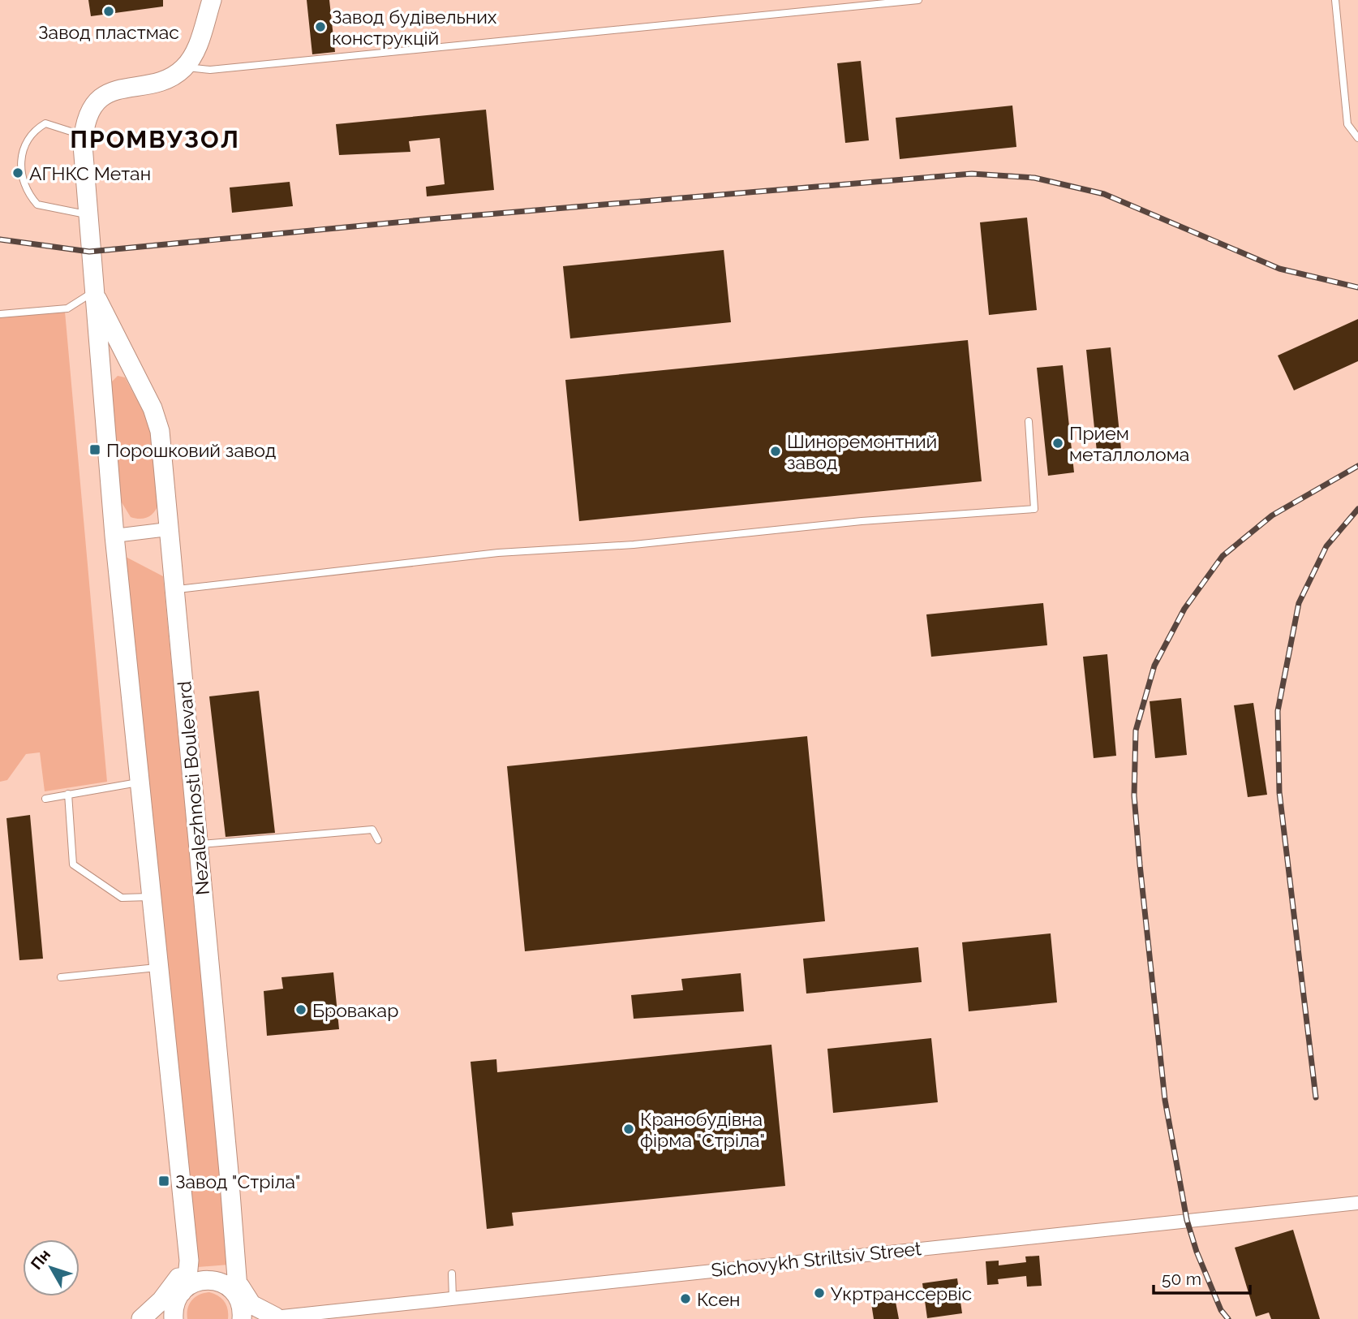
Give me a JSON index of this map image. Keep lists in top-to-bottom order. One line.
{"streets":{"street":["Nezalezhnosti Boulevard","Sichovykh Striltsiv Street"]},"crossings":[["Nezalezhnosti Boulevard","Sichovykh Striltsiv Street"]],"districts":["ПРОМВУЗОЛ"],"places":{"other":["Завод пластмас","Завод будівельних конструкцій","АГНКС Метан","Прием металлолома","Шиноремонтний завод","Бровакар","Кранобудівна фірма \"Стріла\"","Укртранссервіс","Ксен"],"transit":["Порошковий завод","Завод \"Стріла\""]},"scale_bar":"50 m","north":"top left"}
